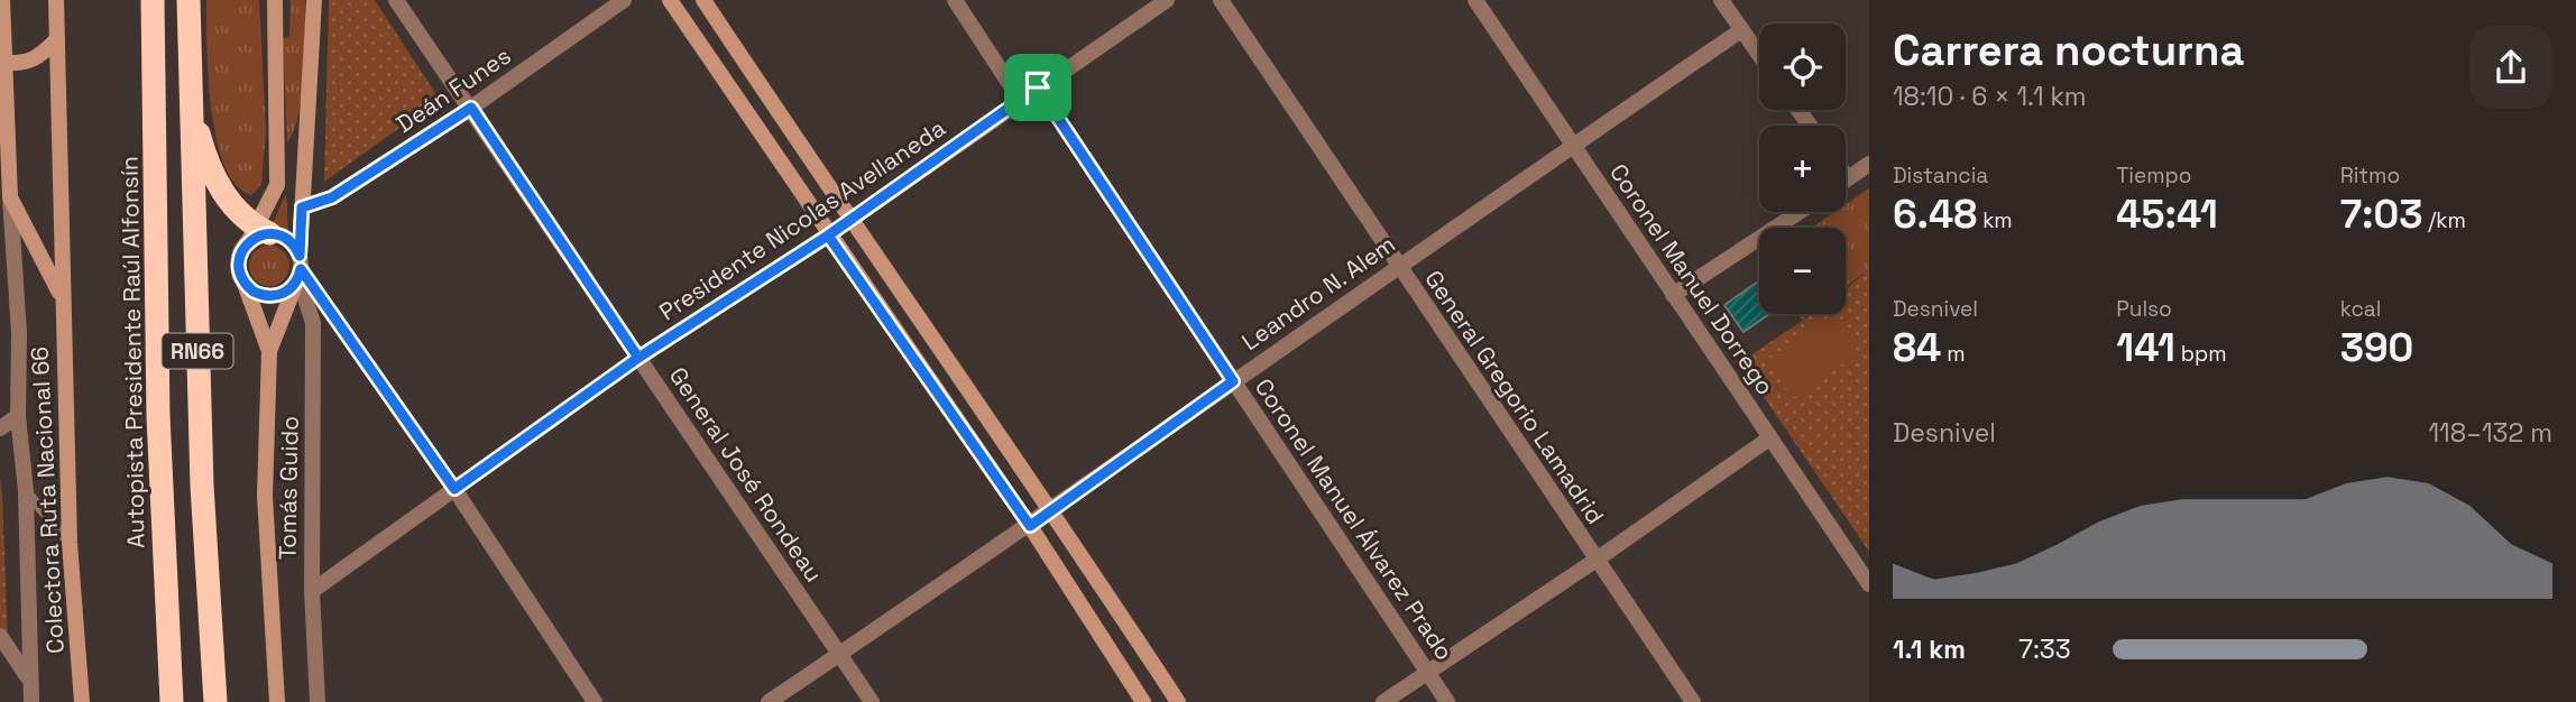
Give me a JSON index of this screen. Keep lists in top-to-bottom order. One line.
{"streets":{"highway":["RN66","Autopista Presidente Raúl Alfonsín"],"street":["Deán Funes","Presidente Nicolas Avellaneda","Coronel Manuel Dorrego","Leandro N. Alem","General Gregorio Lamadrid","General José Rondeau","Tomás Guido","Colectora Ruta Nacional 66","Coronel Manuel Álvarez Prado"]},"crossings":[["Deán Funes","General José Rondeau"],["Presidente Nicolas Avellaneda","General José Rondeau"],["Presidente Nicolas Avellaneda","Tomás Guido"],["Presidente Nicolas Avellaneda","Coronel Manuel Álvarez Prado"],["Coronel Manuel Dorrego","Leandro N. Alem"],["Leandro N. Alem","General Gregorio Lamadrid"],["Leandro N. Alem","General José Rondeau"],["Leandro N. Alem","Coronel Manuel Álvarez Prado"]],"page":{"heading":["Carrera nocturna","18:10 · 6 × 1.1 km"],"map_buttons":["+","−"],"stats":[["Distancia","6.48 km"],["Tiempo","45:41"],["Ritmo","7:03 /km"],["Desnivel","84 m"],["Pulso","141 bpm"],["kcal","390"]],"chart":["Desnivel","118–132 m"],"list":[{"name":"1.1 km","note":"7:33"}]}}
